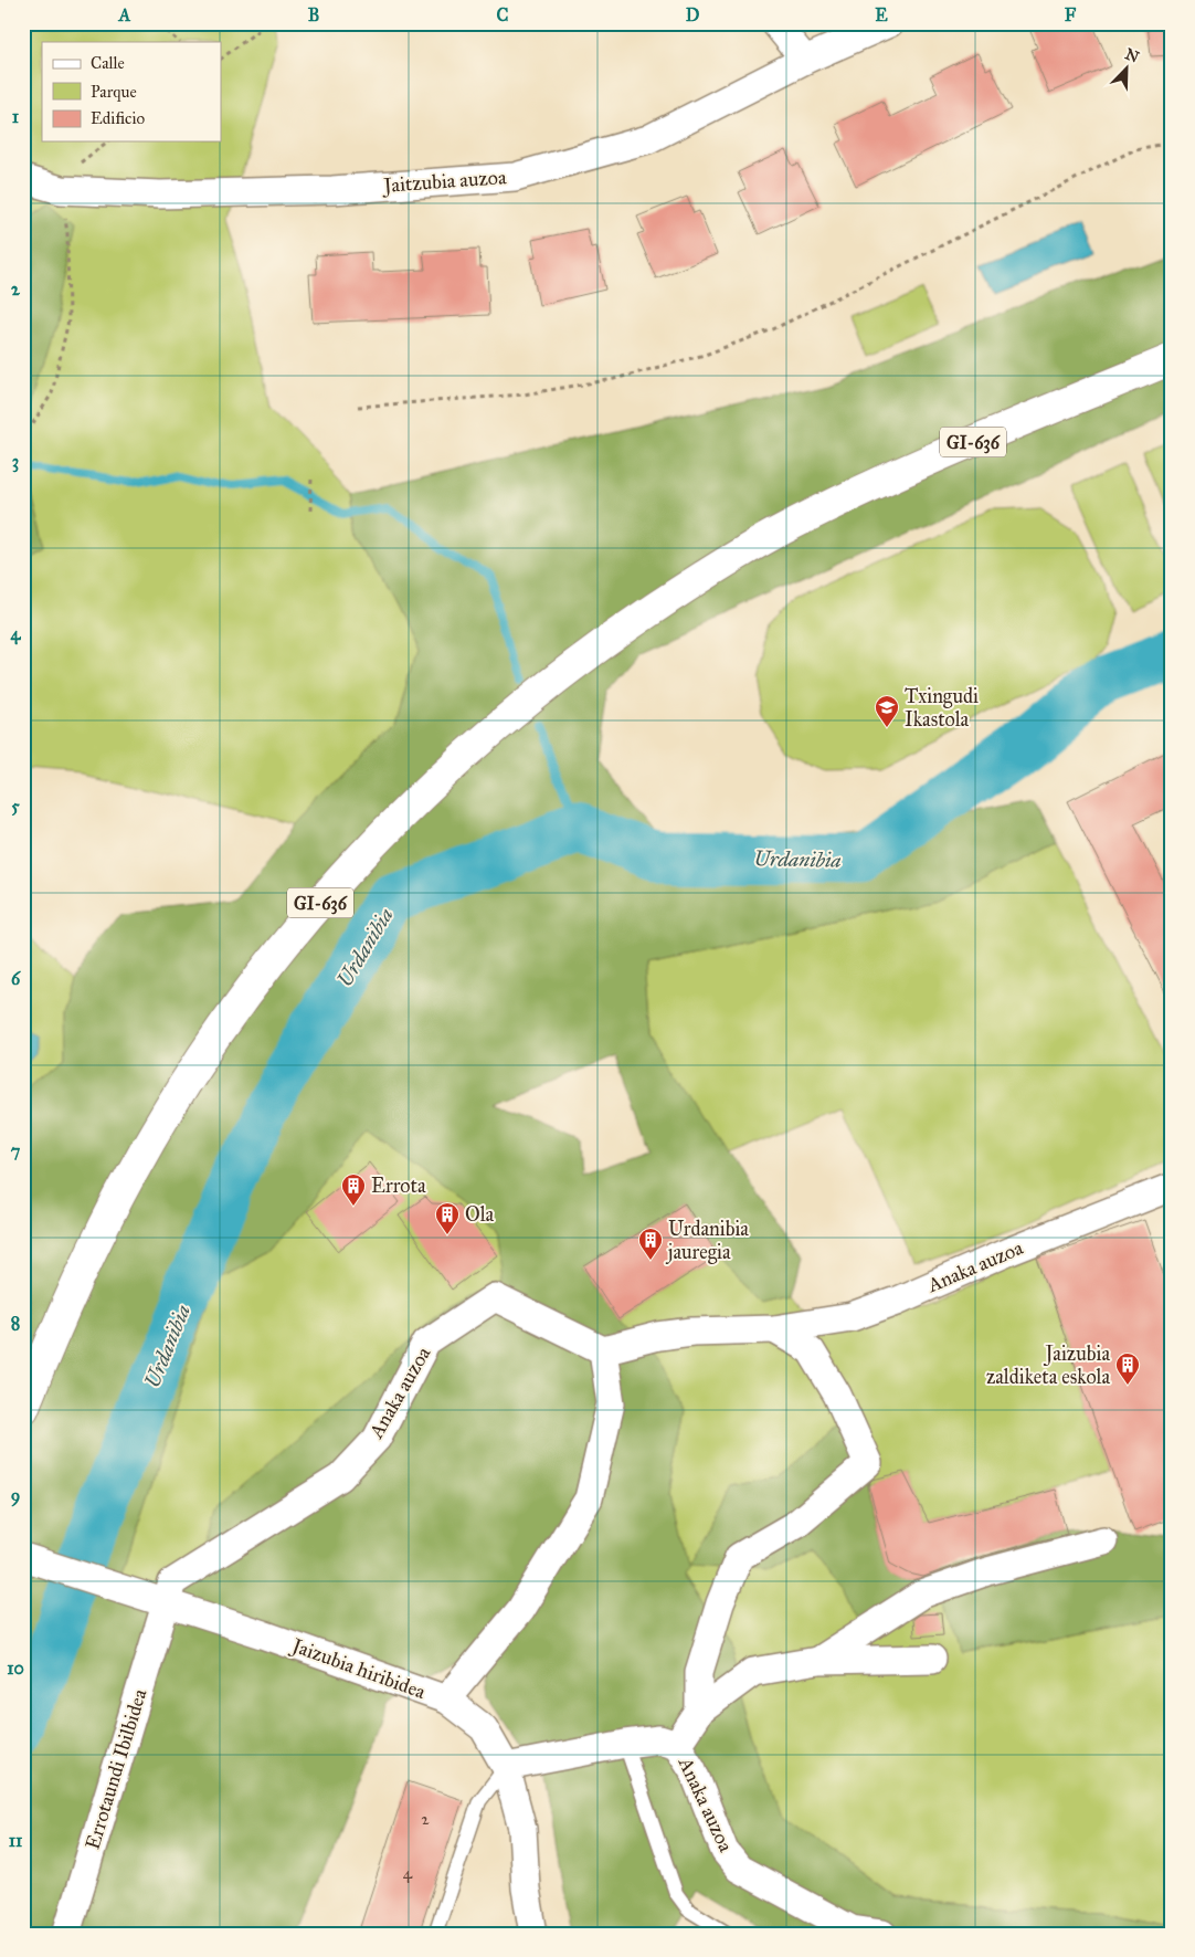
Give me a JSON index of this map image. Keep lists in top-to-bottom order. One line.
{"streets":{"main road":["GI-636"],"street":["Jaitzubia auzoa","Anaka auzoa","Jaizubia hiribidea","Errotaundi Ibilbidea"]},"crossings":[["Anaka auzoa","Jaizubia hiribidea"],["Anaka auzoa","Errotaundi Ibilbidea"],["Jaizubia hiribidea","Errotaundi Ibilbidea"]],"water":["Urdanibia"],"places":{"school or university":["Txingudi Ikastola"],"building":["Errota","Ola","Urdanibia jauregia","Jaizubia zaldiketa eskola"]},"house_numbers":["2","4"],"legend":["Calle","Parque","Edificio"],"north":"top right","grid":{"columns":["A","B","C","D","E","F"],"rows":["1","2","3","4","5","6","7","8","9","10","11"]}}
